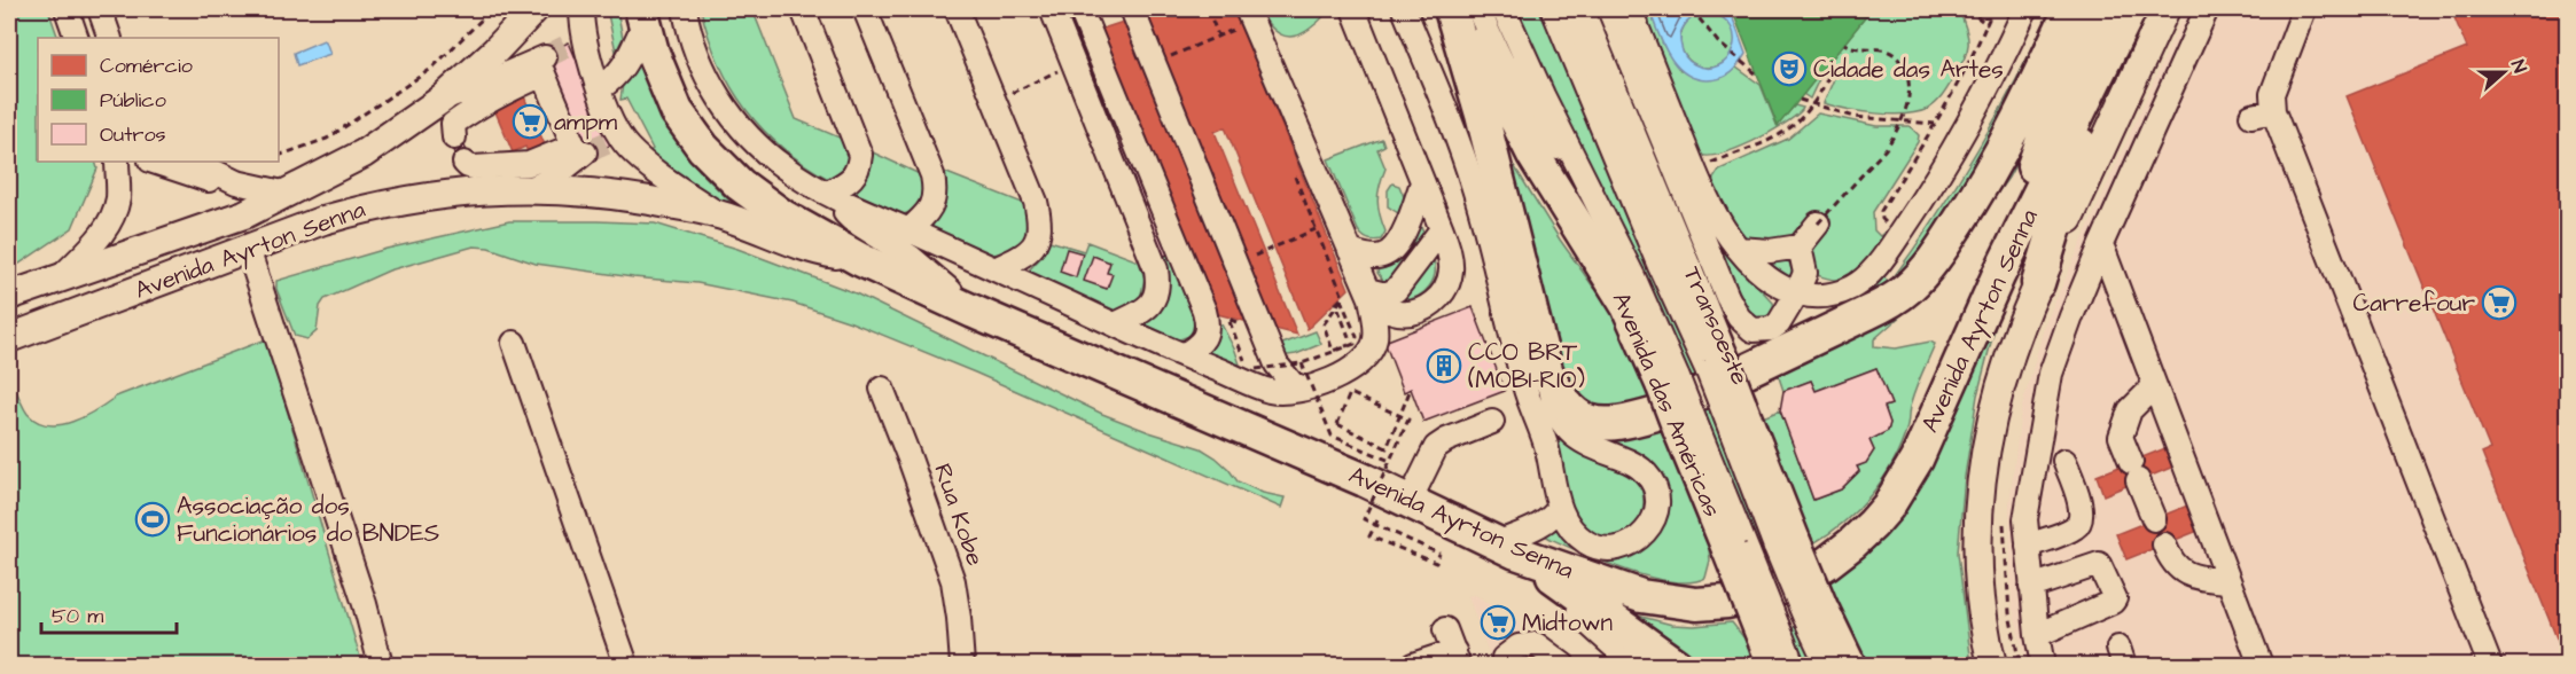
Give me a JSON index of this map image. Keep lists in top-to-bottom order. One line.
{"streets":{"highway":["Avenida Ayrton Senna","Avenida das Américas"],"street":["Transoeste","Rua Kobe"]},"places":{"theatre":["Cidade das Artes"],"supermarket":["ampm","Carrefour","Midtown"],"building":["CCO BRT (MOBI-RIO)"],"sports":["Associação dos Funcionários do BNDES"]},"legend":["Comércio","Público","Outros"],"scale_bar":"50 m","north":"right"}
